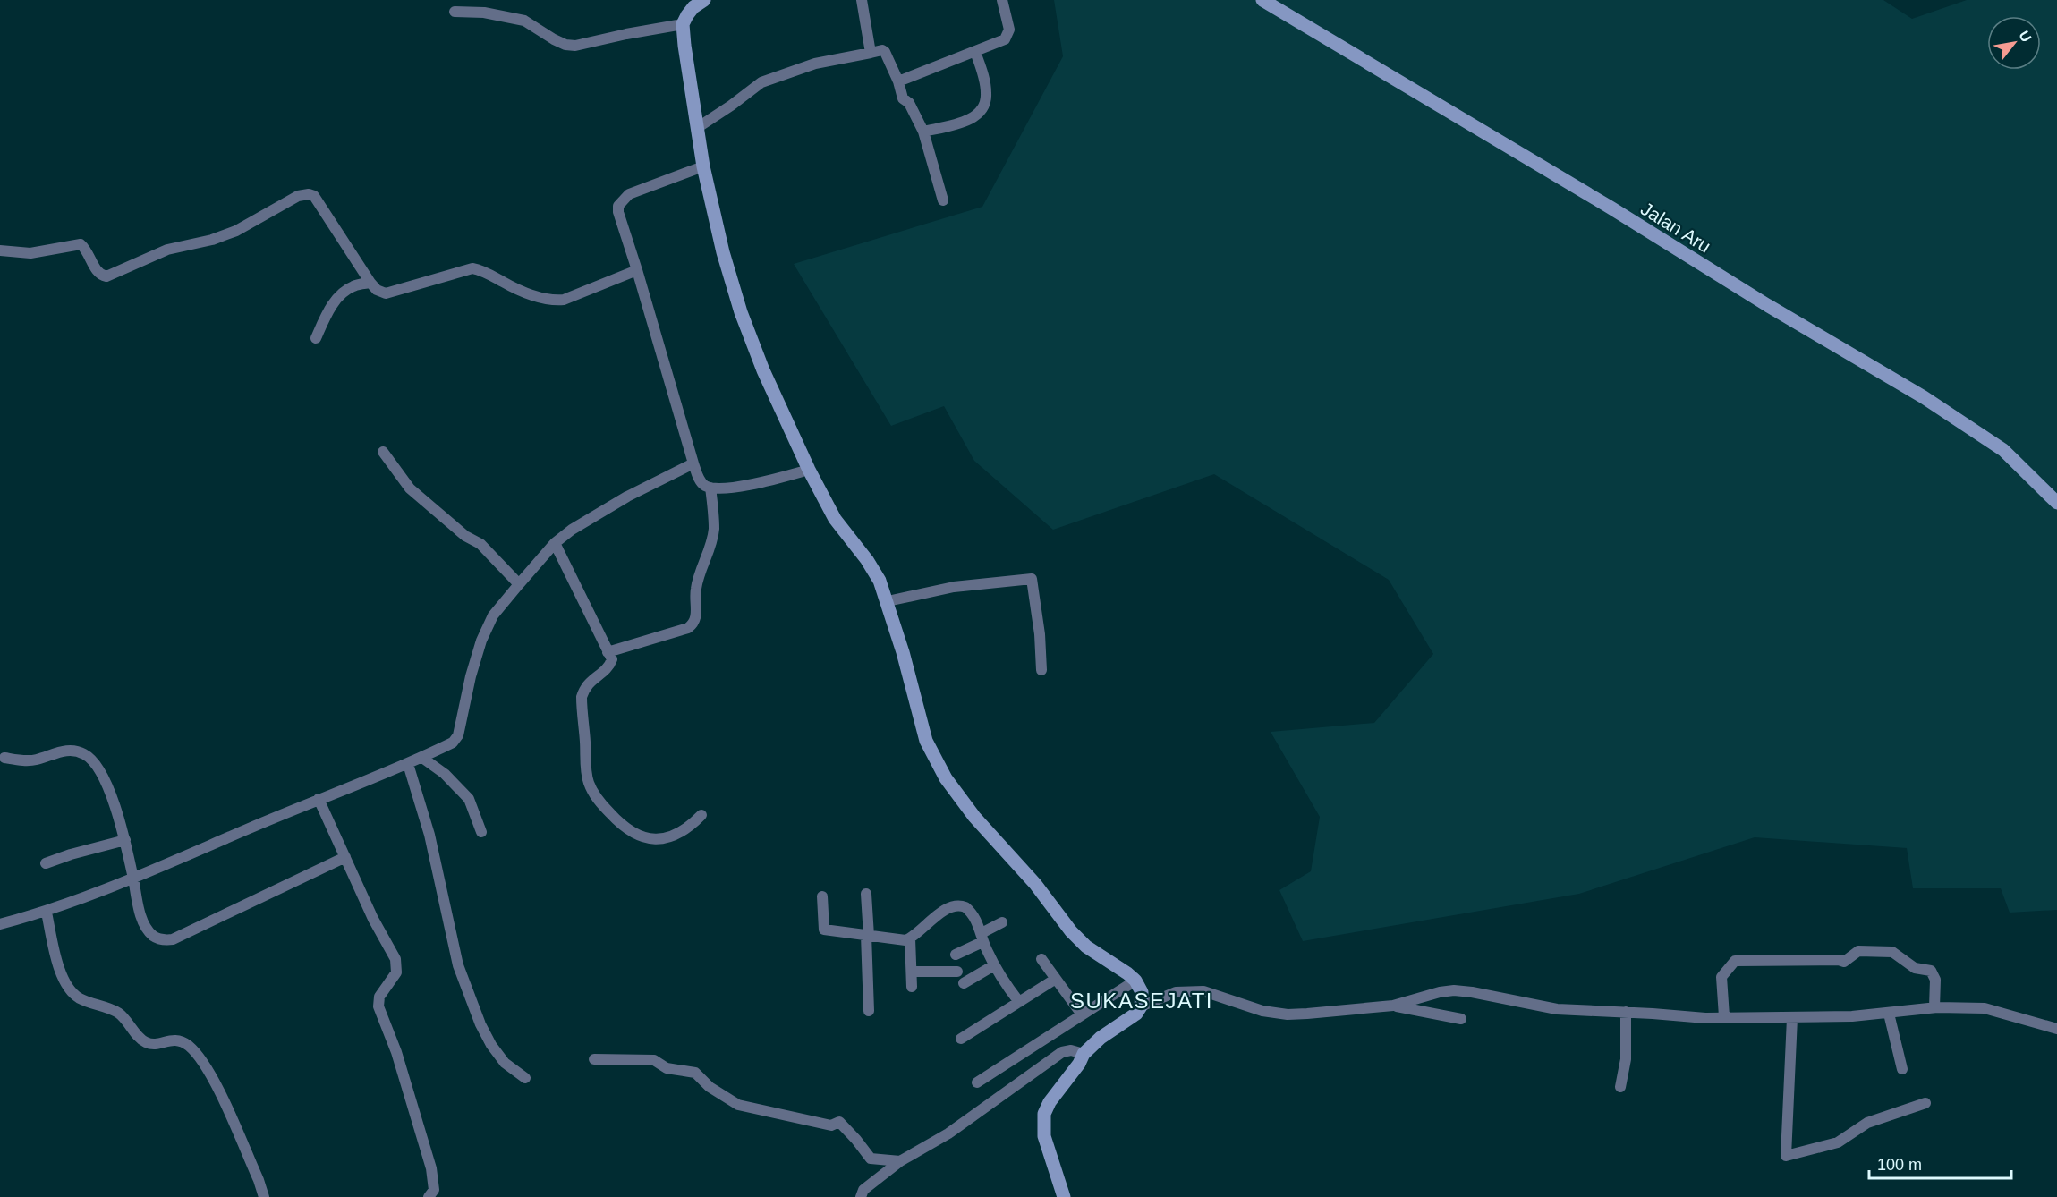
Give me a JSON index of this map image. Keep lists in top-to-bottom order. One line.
{"streets":{"street":["Jalan Aru"]},"districts":["SUKASEJATI"],"scale_bar":"100 m","north":"top right"}
